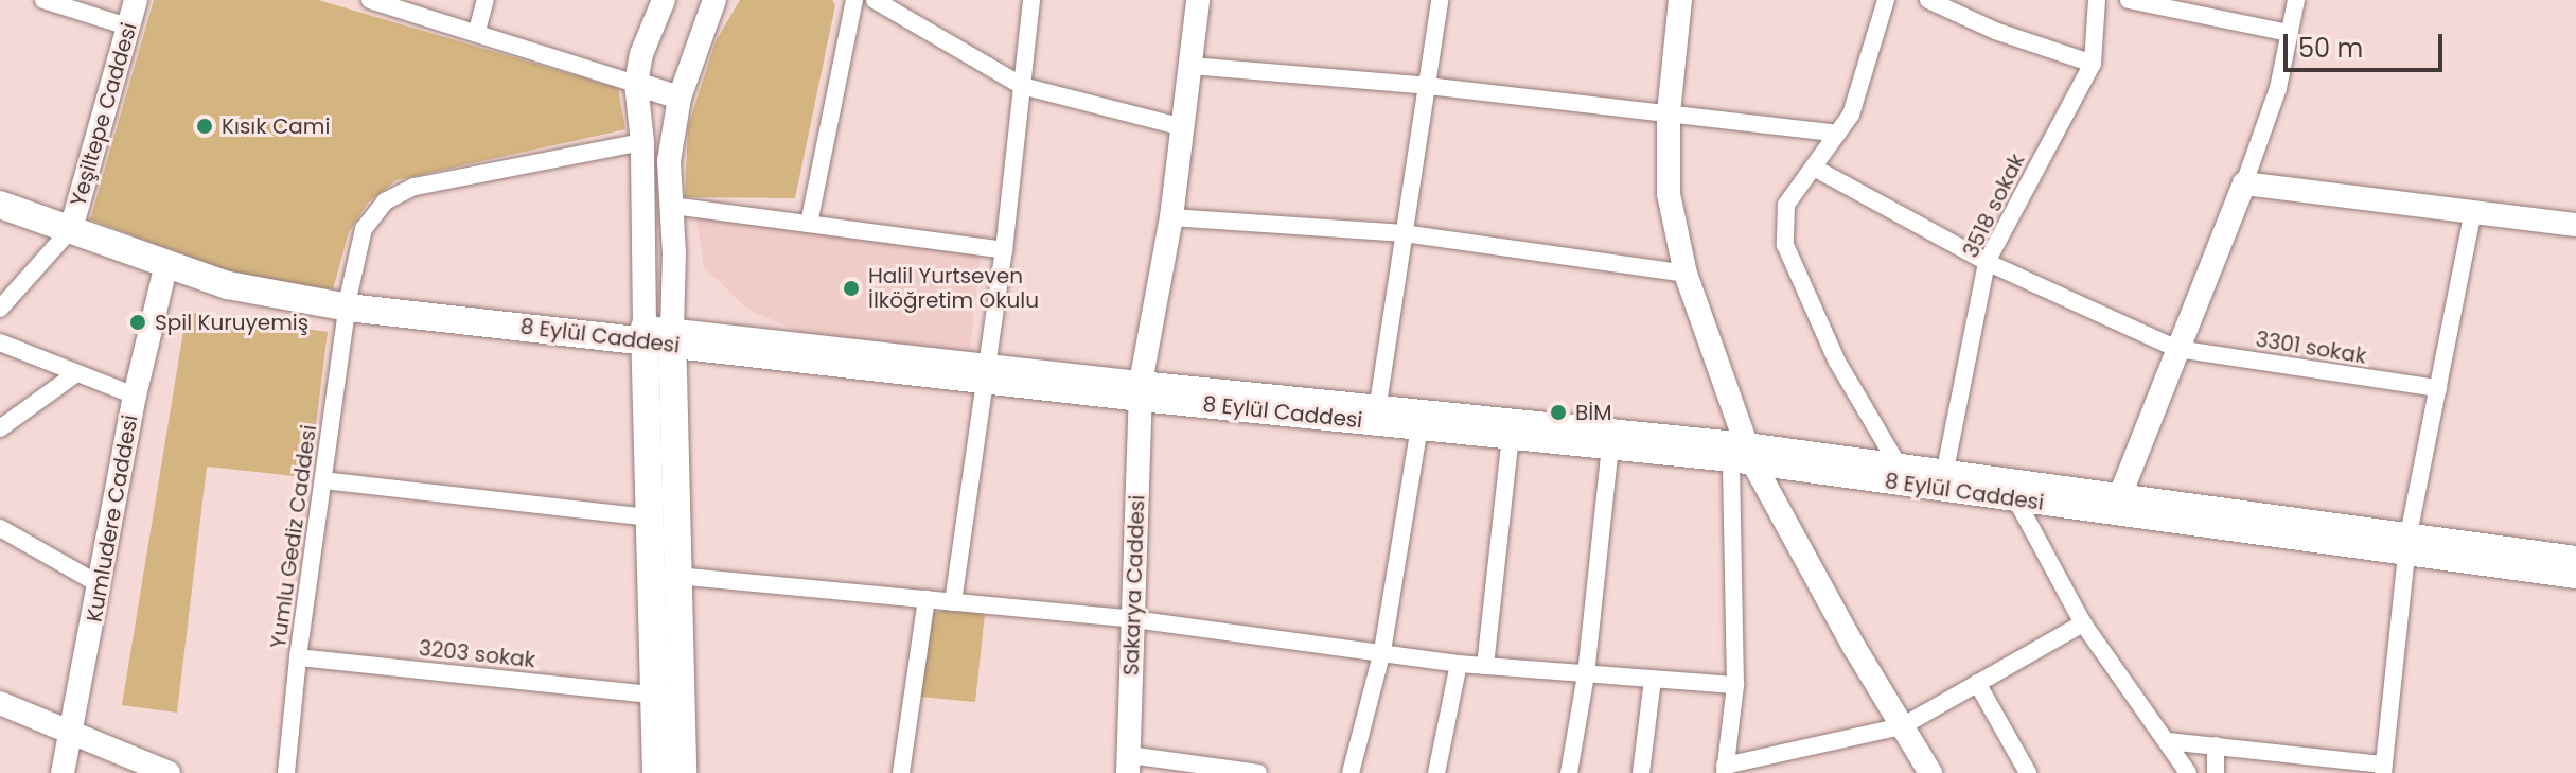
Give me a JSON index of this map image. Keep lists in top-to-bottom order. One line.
{"streets":{"main road":["8 Eylül Caddesi"],"street":["Yeşiltepe Caddesi","3518 sokak","3301 sokak","Kumludere Caddesi","Yumlu Gediz Caddesi","Sakarya Caddesi","3203 sokak"]},"crossings":[["Yeşiltepe Caddesi","8 Eylül Caddesi"],["3518 sokak","8 Eylül Caddesi"],["3518 sokak","3301 sokak"],["8 Eylül Caddesi","Kumludere Caddesi"],["8 Eylül Caddesi","Yumlu Gediz Caddesi"],["8 Eylül Caddesi","Sakarya Caddesi"],["Yumlu Gediz Caddesi","3203 sokak"]],"places":["Kısık Cami","Halil Yurtseven İlköğretim Okulu","Spil Kuruyemiş","BİM"],"scale_bar":"50 m"}
